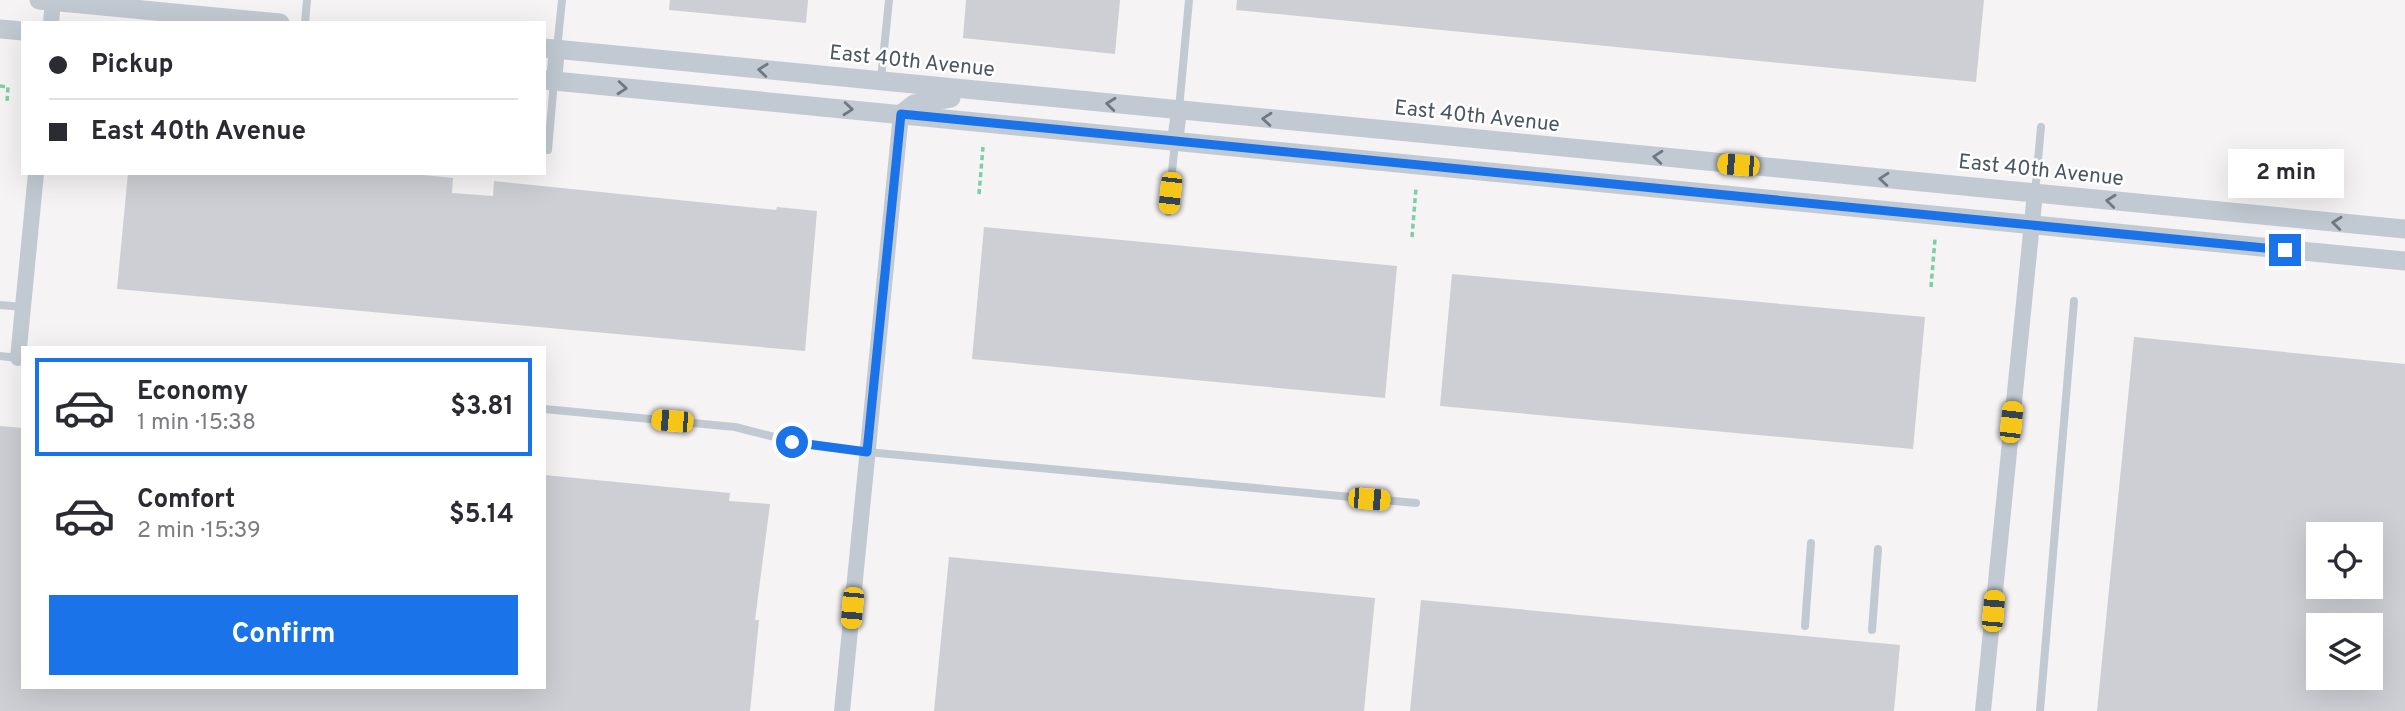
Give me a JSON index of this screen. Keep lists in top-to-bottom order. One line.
{"streets":{"street":["East 40th Avenue"]},"page":{"banner":["Pickup","East 40th Avenue"],"bubble":"2 min","list":[{"name":"Economy","note":"1 min · 15:38","value":"$3.81"},{"name":"Comfort","note":"2 min · 15:39","value":"$5.14"}],"buttons":"Confirm"}}
